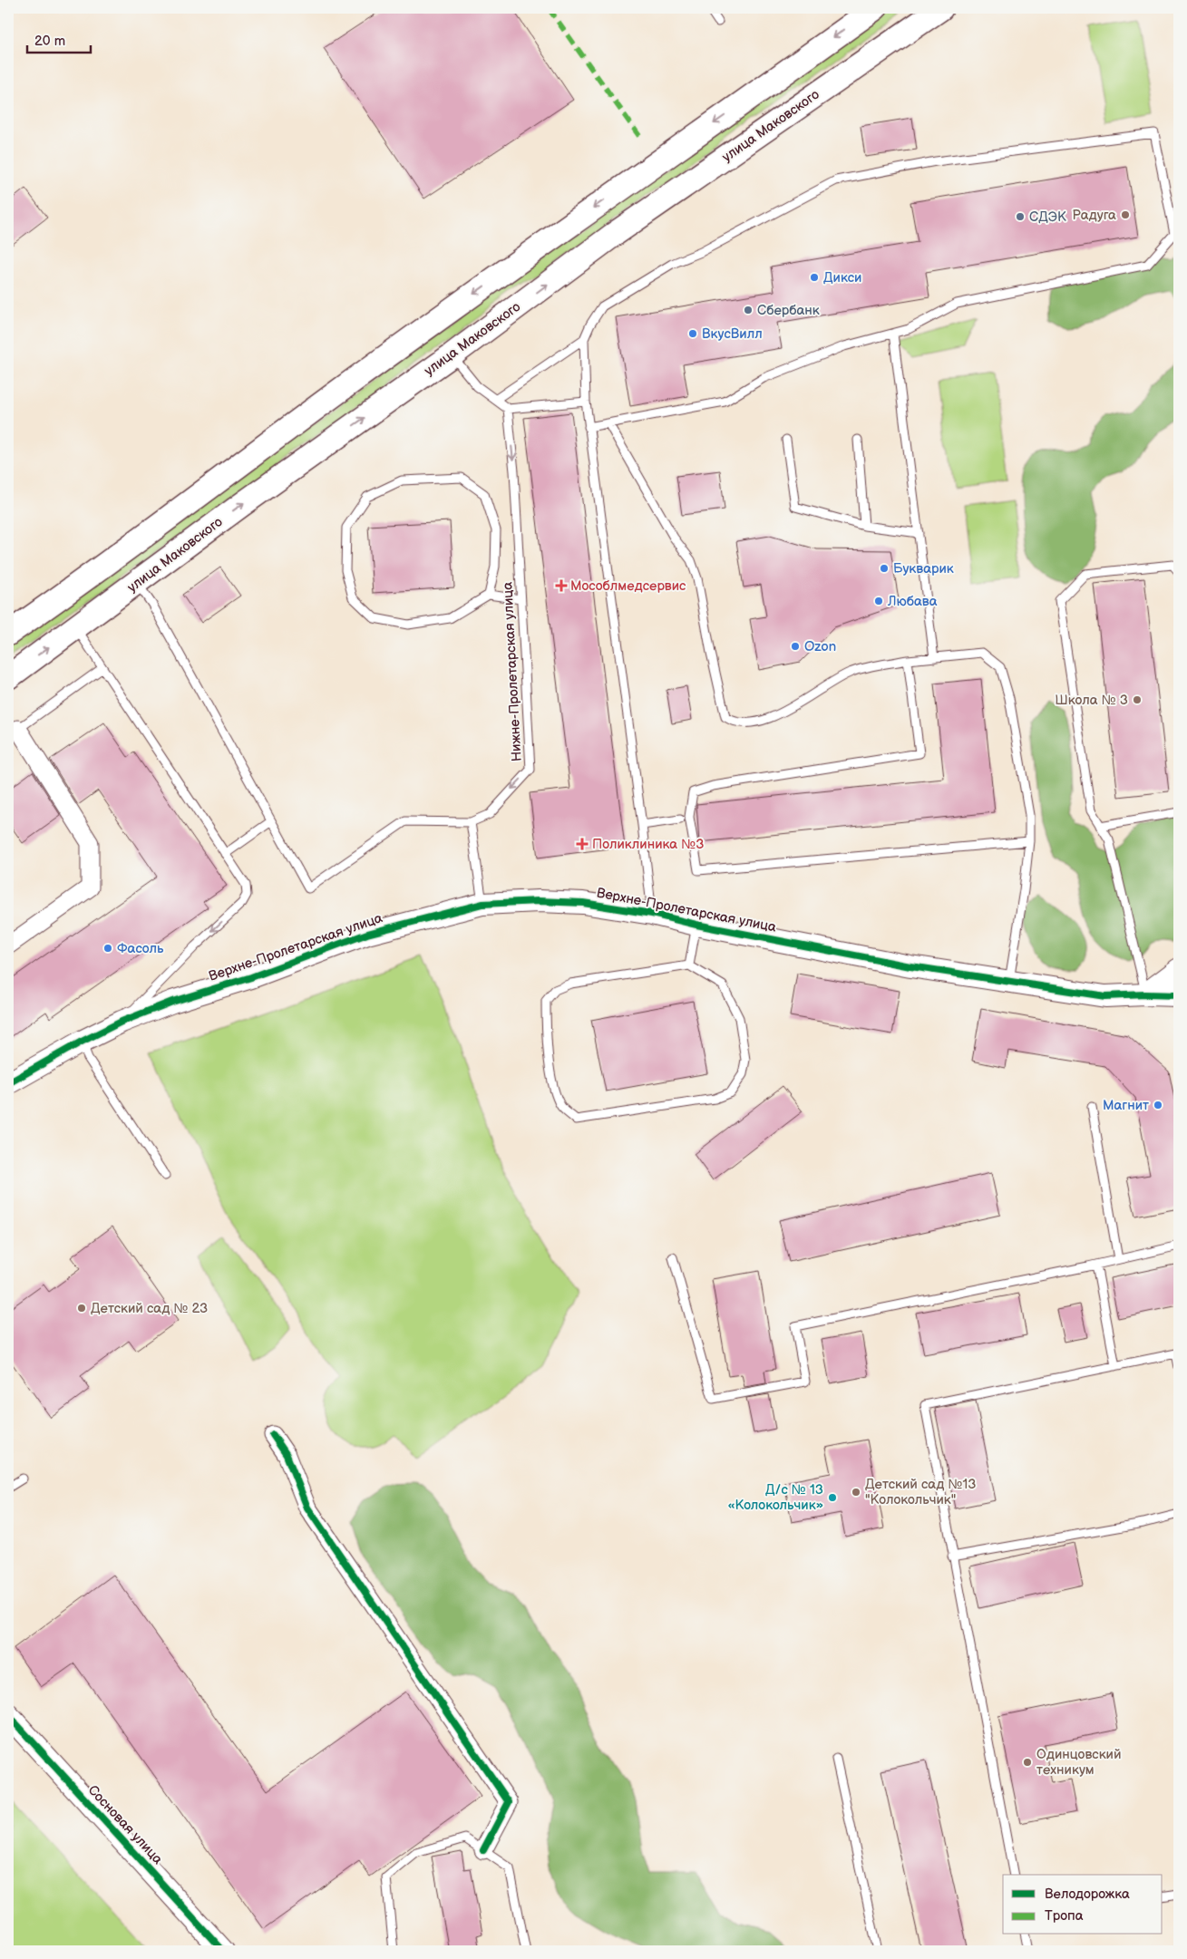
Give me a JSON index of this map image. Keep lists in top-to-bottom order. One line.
{"streets":{"main road":["улица Маковского"],"street":["Верхне-Пролетарская улица","Сосновая улица"],"lane":["Нижне-Пролетарская улица"]},"one_way":["Нижне-Пролетарская улица"],"places":{"other":["Радуга","СДЭК","Дикси","Сбербанк","ВкусВилл","Букварик","Любава","Ozon","Школа № 3","Фасоль","Магнит","Детский сад № 23","Детский сад №13 \"Колокольчик\"","Д/с № 13 «Колокольчик»","Одинцовский техникум"],"health":["Мособлмедсервис","Поликлиника №3"]},"legend":["Велодорожка","Тропа"],"scale_bar":"20 m"}
